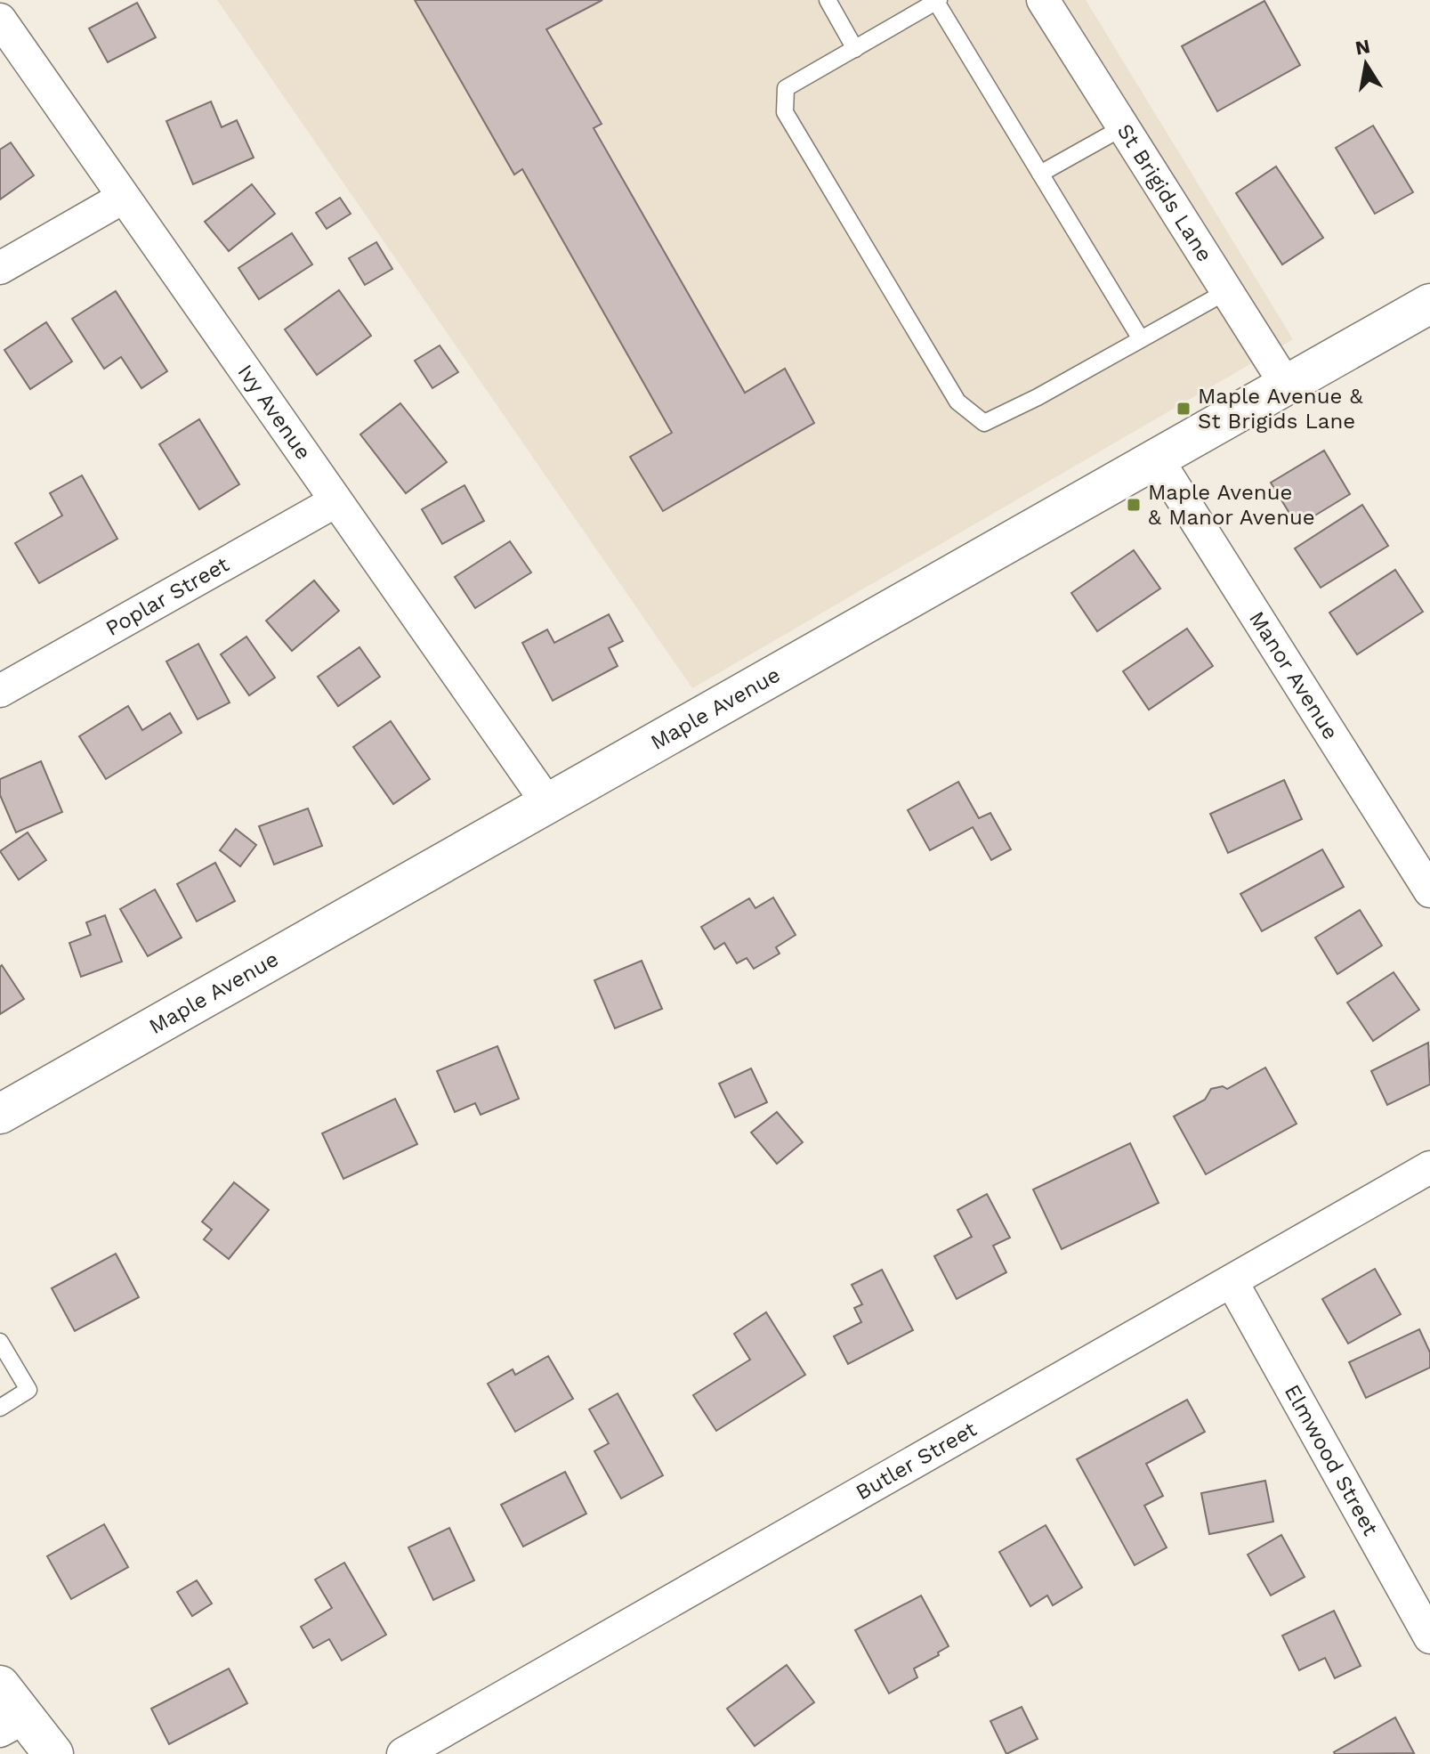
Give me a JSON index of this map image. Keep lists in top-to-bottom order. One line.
{"streets":{"main road":["Maple Avenue"],"street":["St Brigids Lane","Ivy Avenue","Poplar Street","Manor Avenue","Elmwood Street","Butler Street"]},"crossings":[["St Brigids Lane","Maple Avenue"],["Ivy Avenue","Poplar Street"],["Ivy Avenue","Maple Avenue"],["Manor Avenue","Maple Avenue"],["Elmwood Street","Butler Street"]],"places":{"transit":["Maple Avenue & St Brigids Lane","Maple Avenue & Manor Avenue"]},"north":"top"}
